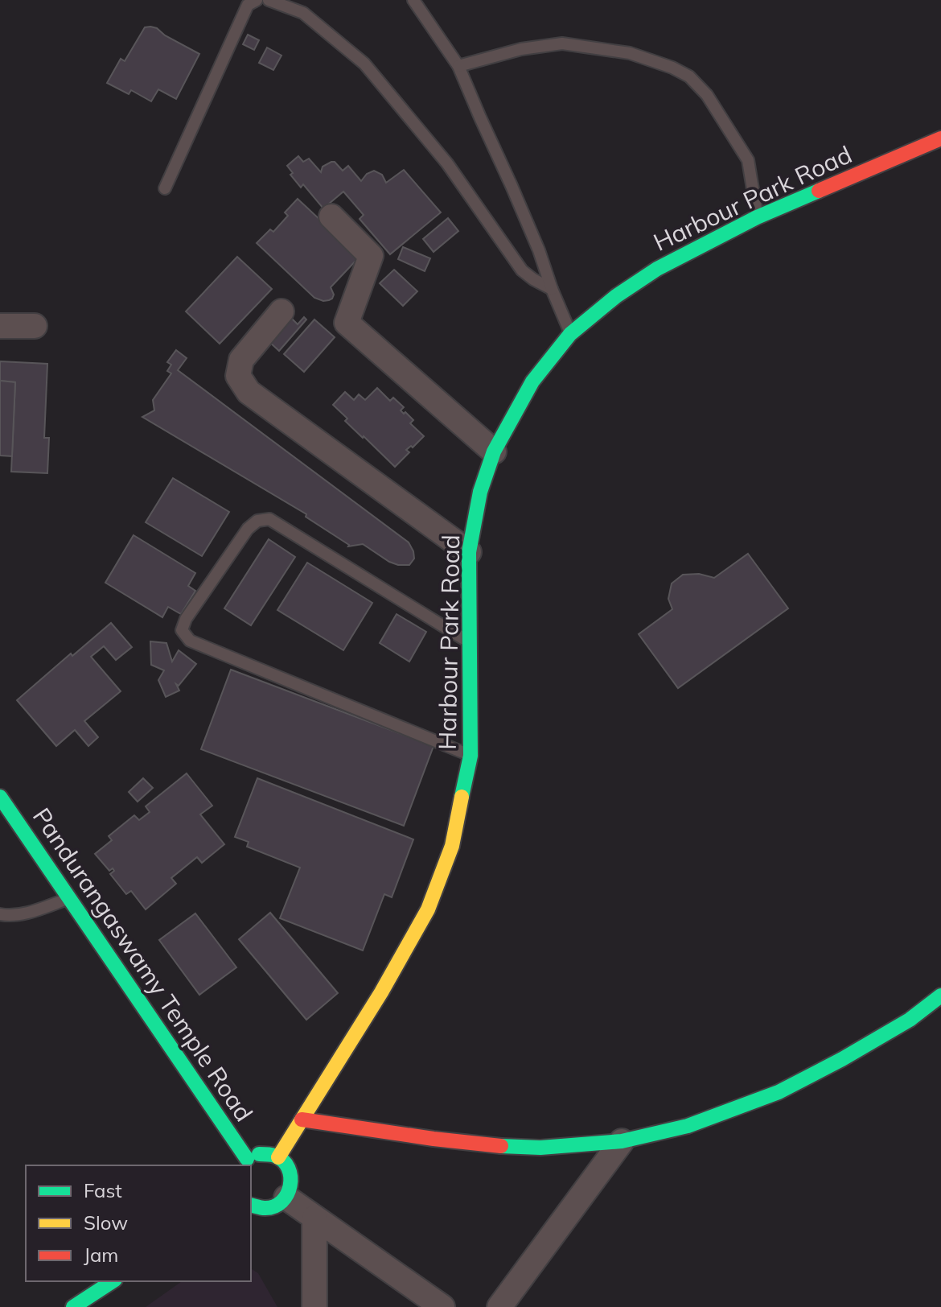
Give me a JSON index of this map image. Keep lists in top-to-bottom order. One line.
{"streets":{"street":["Harbour Park Road","Pandurangaswamy Temple Road"]},"legend":["Fast","Slow","Jam"]}
